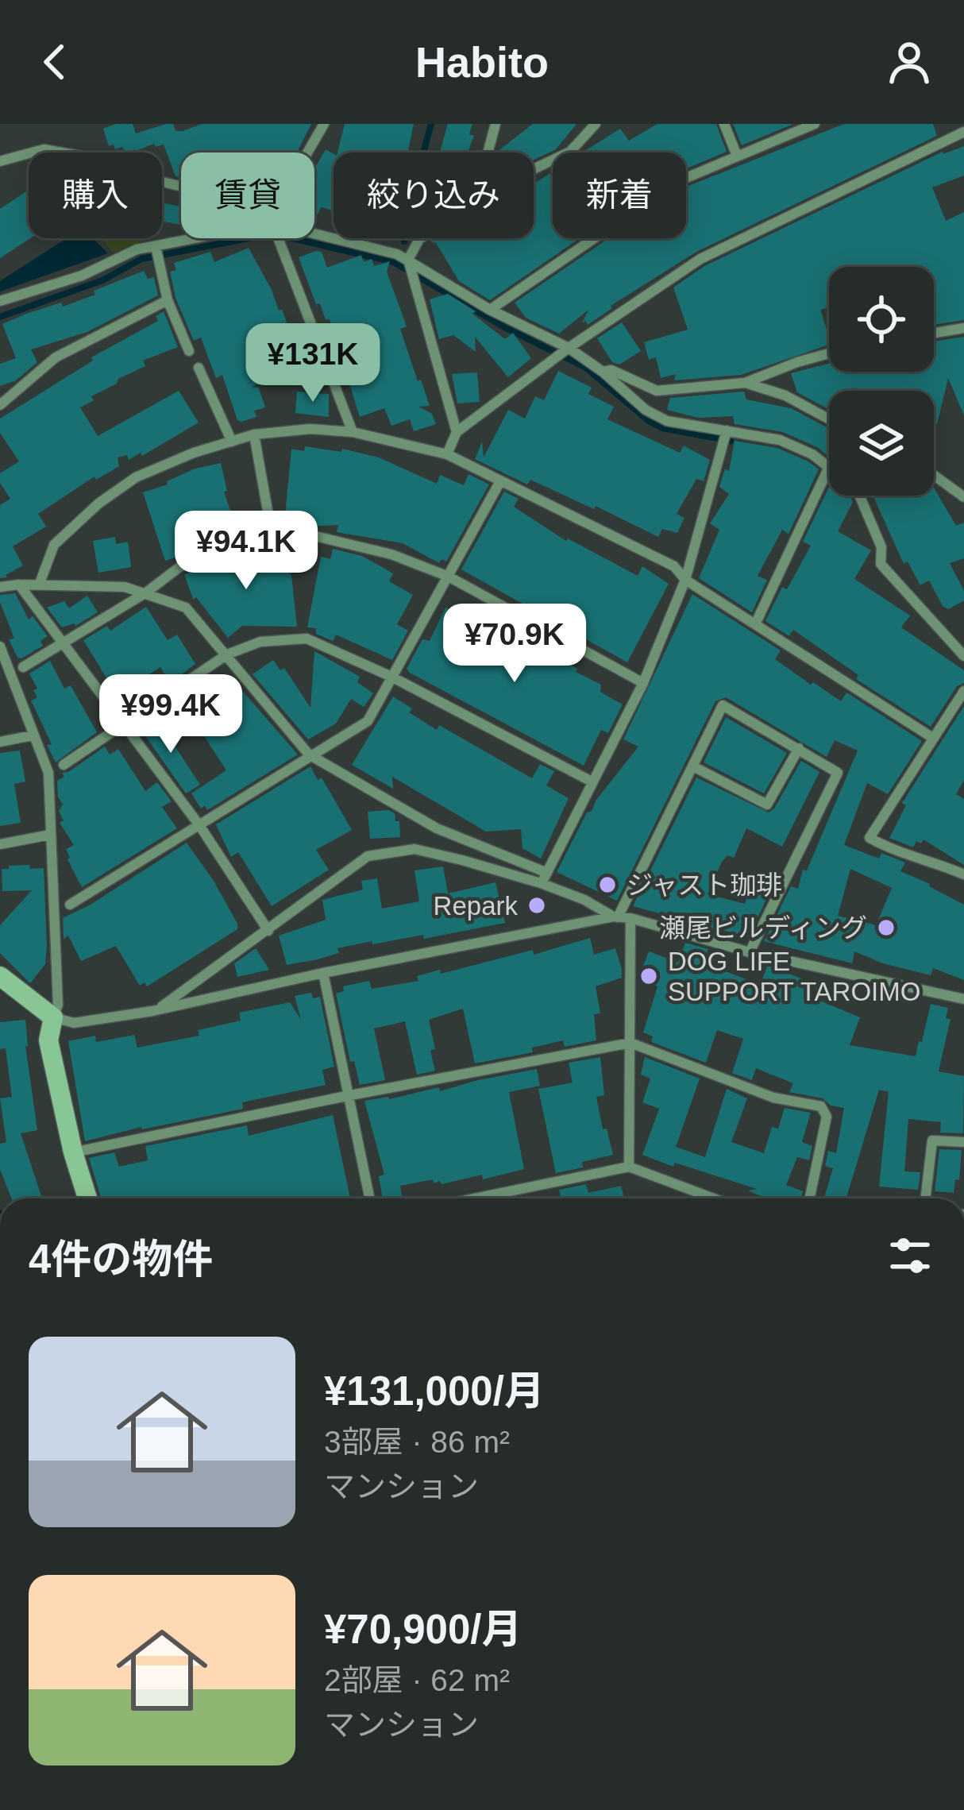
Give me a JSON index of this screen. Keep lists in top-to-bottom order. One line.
{"places":["ジャスト珈琲","Repark","瀬尾ビルディング","DOG LIFE SUPPORT TAROIMO"],"page":{"header":"Habito","chip":["購入","賃貸","絞り込み","新着"],"price":["¥131K","¥94.1K","¥70.9K","¥99.4K"],"heading":"4件の物件","list":[{"name":"¥131,000/月","note":"3部屋 · 86 m² · マンション"},{"name":"¥70,900/月","note":"2部屋 · 62 m² · マンション"}]}}
